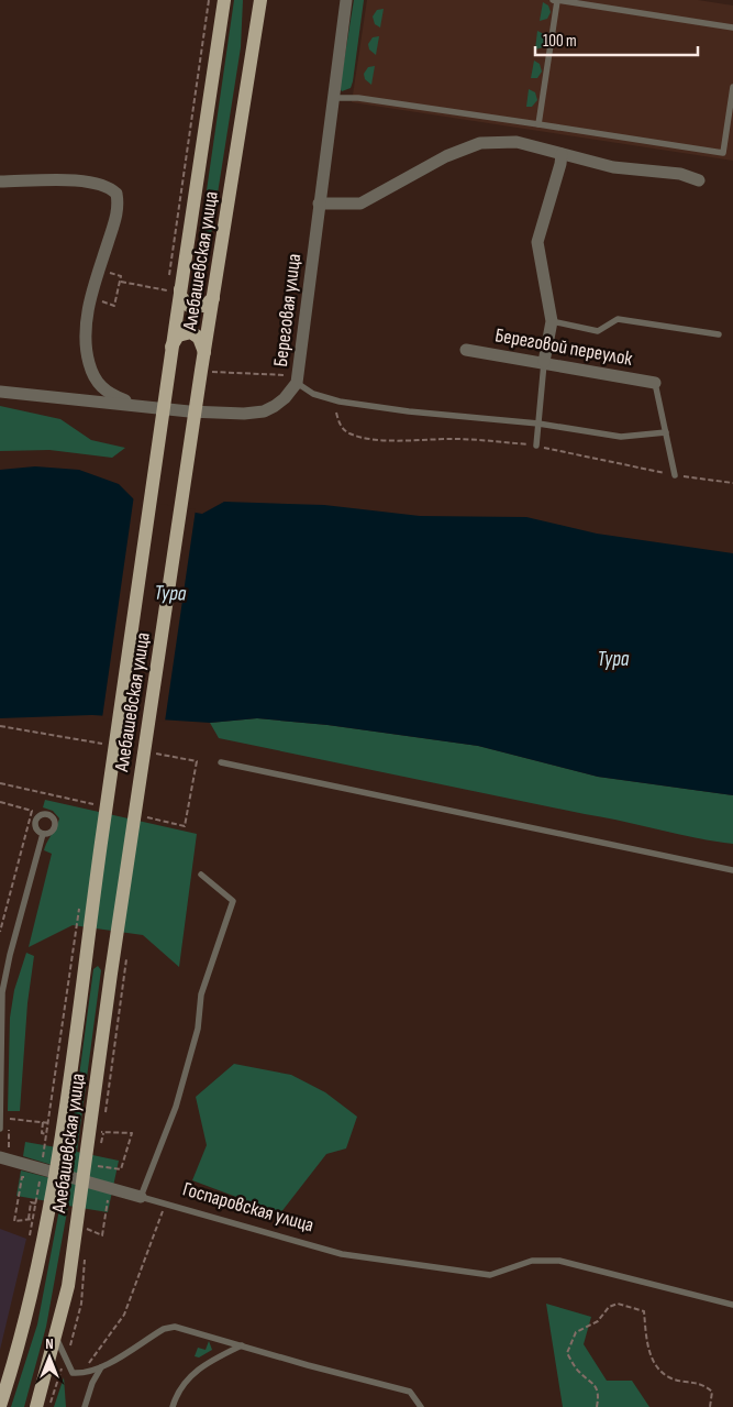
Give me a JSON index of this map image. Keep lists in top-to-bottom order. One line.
{"streets":{"main road":["Алебашевская улица"],"street":["Береговая улица","Береговой переулок","Госпаровская улица"]},"water":["Тура"],"scale_bar":"100 m","north":"top"}
